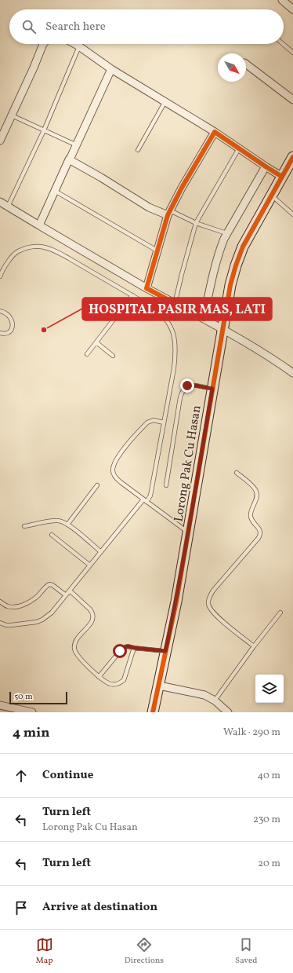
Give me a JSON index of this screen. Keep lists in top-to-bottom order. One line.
{"streets":{"street":["Lorong Pak Cu Hasan"]},"places":["HOSPITAL PASIR MAS, LATI"],"scale_bar":"50 m","north":"bottom right","page":{"search":"Search here","scale":"50 m","heading":["4 min","Walk · 290 m"],"list":[["Continue","40 m"],["Turn left","Lorong Pak Cu Hasan","230 m"],["Turn left","20 m"],"Arrive at destination"],"nav":["Map","Directions","Saved"]}}
